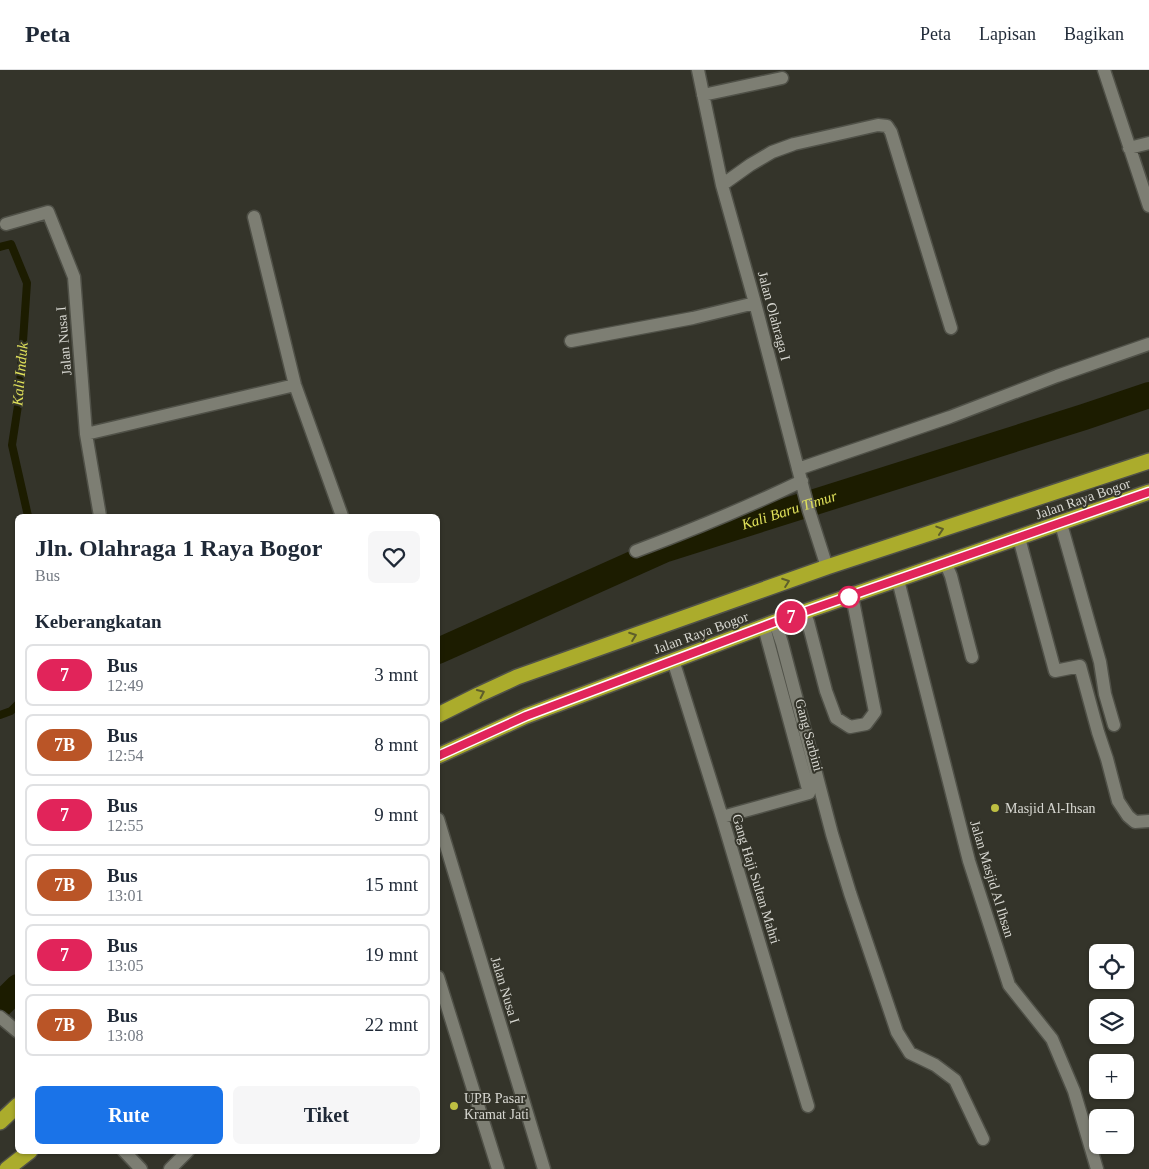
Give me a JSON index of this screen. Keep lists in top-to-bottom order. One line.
{"streets":{"highway":["Jalan Raya Bogor"],"street":["Jalan Olahraga I","Jalan Nusa I","Gang Sarbini","Gang Haji Sultan Mahri","Jalan Masjid Al Ihsan"]},"crossings":[["Jalan Olahraga I","Jalan Raya Bogor"],["Jalan Raya Bogor","Gang Sarbini"],["Jalan Raya Bogor","Gang Haji Sultan Mahri"],["Jalan Raya Bogor","Jalan Masjid Al Ihsan"],["Gang Sarbini","Gang Haji Sultan Mahri"]],"water":["Kali Induk","Kali Baru Timur"],"places":["Masjid Al-Ihsan","UPB Pasar Kramat Jati"],"lines":["bus line 7"],"page":{"header":"Peta","nav":["Peta","Lapisan","Bagikan"],"on_map":"7","heading":[["Jln. Olahraga 1 Raya Bogor","Bus"],"Keberangkatan"],"list":[{"mark":"7","name":"Bus","note":"12:49","value":"3 mnt"},{"mark":"7B","name":"Bus","note":"12:54","value":"8 mnt"},{"mark":"7","name":"Bus","note":"12:55","value":"9 mnt"},{"mark":"7B","name":"Bus","note":"13:01","value":"15 mnt"},{"mark":"7","name":"Bus","note":"13:05","value":"19 mnt"},{"mark":"7B","name":"Bus","note":"13:08","value":"22 mnt"}],"map_buttons":["+","−"],"buttons":["Rute","Tiket"]}}
